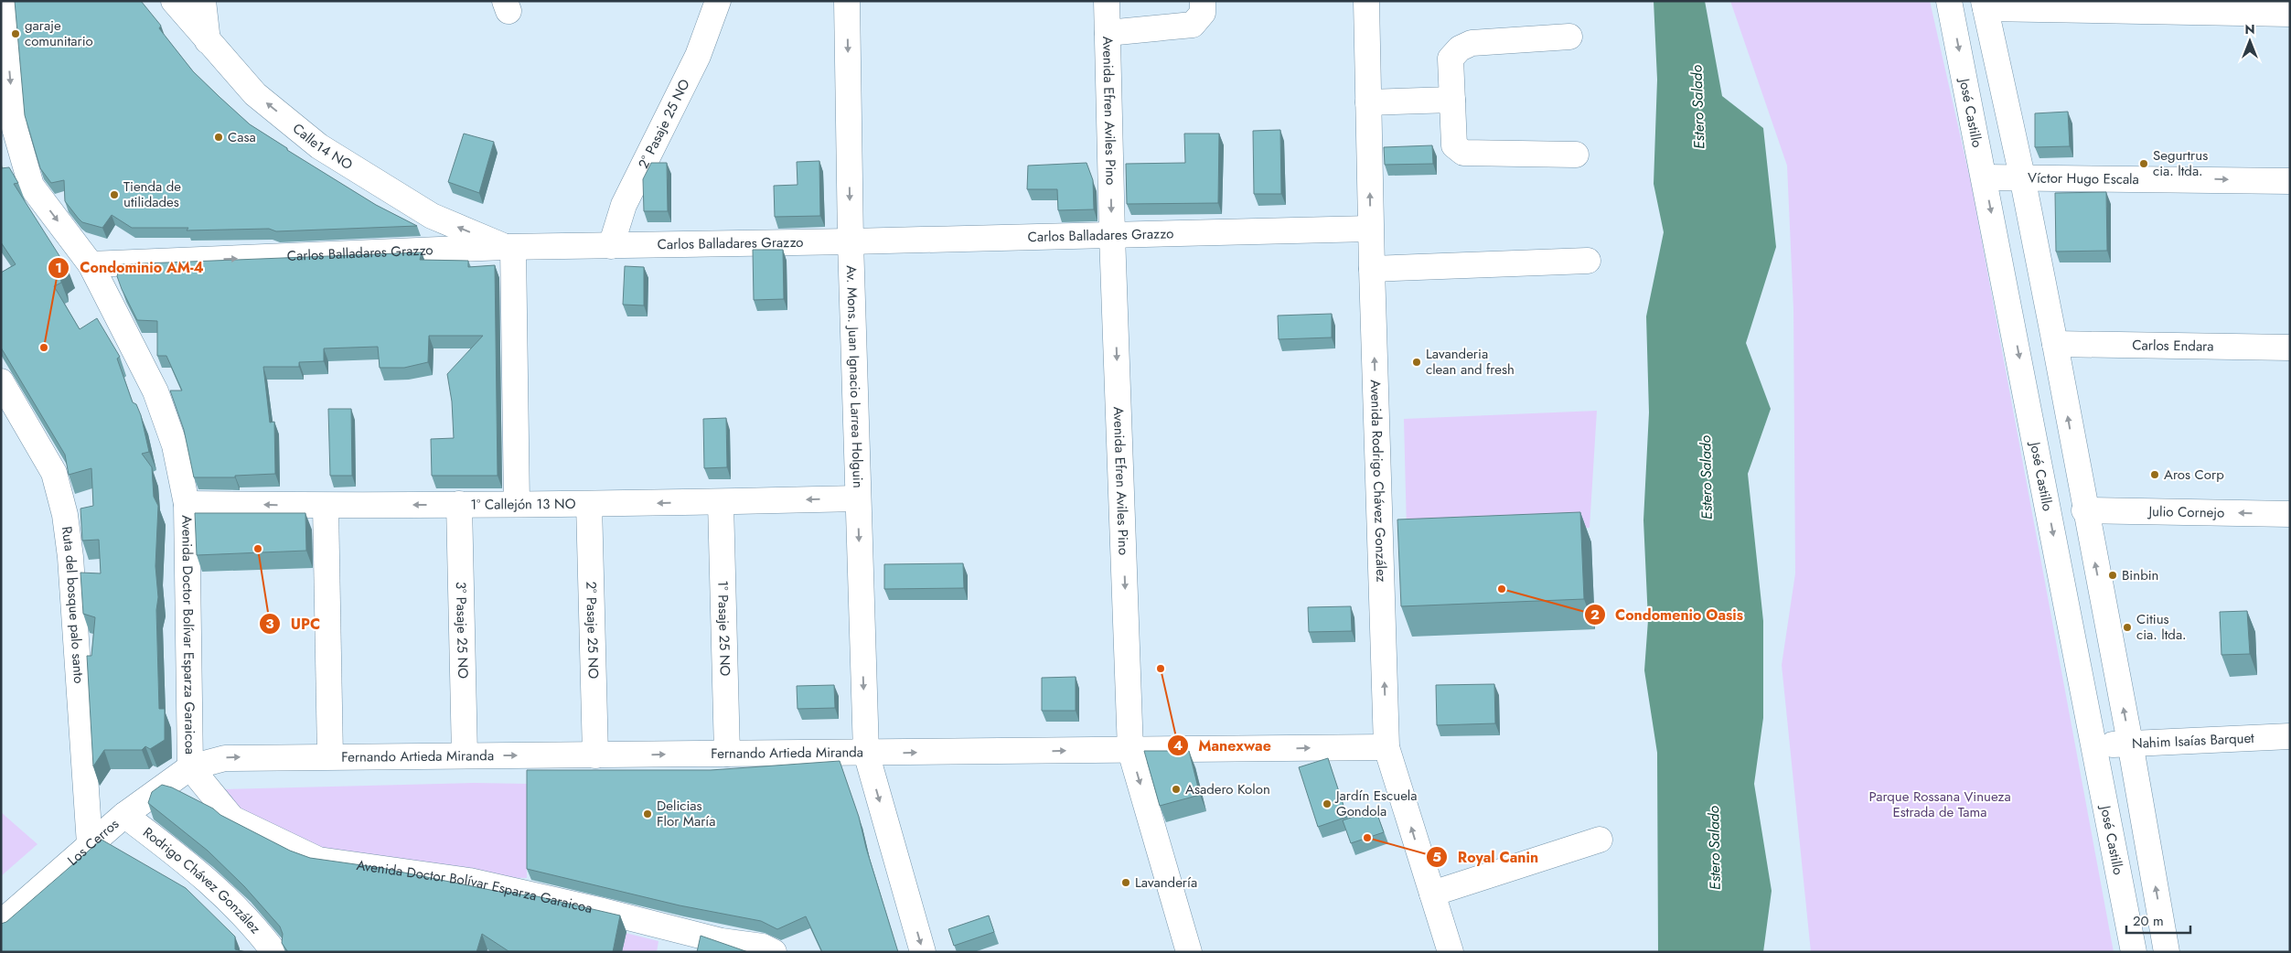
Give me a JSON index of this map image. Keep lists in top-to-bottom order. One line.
{"streets":{"street":["Avenida Efren Aviles Pino","José Castillo","2° Pasaje 25 NO","Calle14 NO","Víctor Hugo Escala","Carlos Balladares Grazzo","Carlos Endara","Av. Mons. Juan Ignacio Larrea Holguin","Avenida Rodrigo Chávez González","1° Callejón 13 NO","Julio Cornejo","Ruta del bosque palo santo","1° Pasaje 25 NO","3° Pasaje 25 NO","Avenida Doctor Bolívar Esparza Garaicoa","Nahim Isaías Barquet","Fernando Artieda Miranda","Los Cerros","Rodrigo Chávez González"]},"crossings":[["Avenida Efren Aviles Pino","Carlos Balladares Grazzo"],["Avenida Efren Aviles Pino","Fernando Artieda Miranda"],["José Castillo","Víctor Hugo Escala"],["José Castillo","Nahim Isaías Barquet"],["2° Pasaje 25 NO","Carlos Balladares Grazzo"],["2° Pasaje 25 NO","1° Callejón 13 NO"],["2° Pasaje 25 NO","Fernando Artieda Miranda"],["Calle14 NO","Carlos Balladares Grazzo"],["Carlos Balladares Grazzo","Av. Mons. Juan Ignacio Larrea Holguin"],["Carlos Balladares Grazzo","Avenida Rodrigo Chávez González"],["Carlos Balladares Grazzo","Avenida Doctor Bolívar Esparza Garaicoa"],["Av. Mons. Juan Ignacio Larrea Holguin","1° Callejón 13 NO"],["Av. Mons. Juan Ignacio Larrea Holguin","Fernando Artieda Miranda"],["Avenida Rodrigo Chávez González","Fernando Artieda Miranda"],["1° Callejón 13 NO","1° Pasaje 25 NO"],["1° Callejón 13 NO","3° Pasaje 25 NO"],["1° Callejón 13 NO","Avenida Doctor Bolívar Esparza Garaicoa"],["Ruta del bosque palo santo","Los Cerros"],["1° Pasaje 25 NO","Fernando Artieda Miranda"],["3° Pasaje 25 NO","Fernando Artieda Miranda"],["Avenida Doctor Bolívar Esparza Garaicoa","Fernando Artieda Miranda"],["Avenida Doctor Bolívar Esparza Garaicoa","Los Cerros"],["Fernando Artieda Miranda","Los Cerros"],["Los Cerros","Rodrigo Chávez González"]],"one_way":["Avenida Efren Aviles Pino","Calle14 NO","Av. Mons. Juan Ignacio Larrea Holguin","Avenida Rodrigo Chávez González","1° Callejón 13 NO","Julio Cornejo","Fernando Artieda Miranda"],"water":["Estero Salado"],"parks":["Parque Rossana Vinueza Estrada de Tama"],"places":["garaje comunitario","Casa","Segurtrus cia. ltda.","Tienda de utilidades","Condominio AM-4","Lavanderia clean and fresh","Aros Corp","UPC","Binbin","Condomenio Oasis","Citius cia. ltda.","Manexwae","Asadero Kolon","Jardín Escuela Gondola","Delicias Flor María","Royal Canin","Lavandería"],"scale_bar":"20 m","north":"top"}
